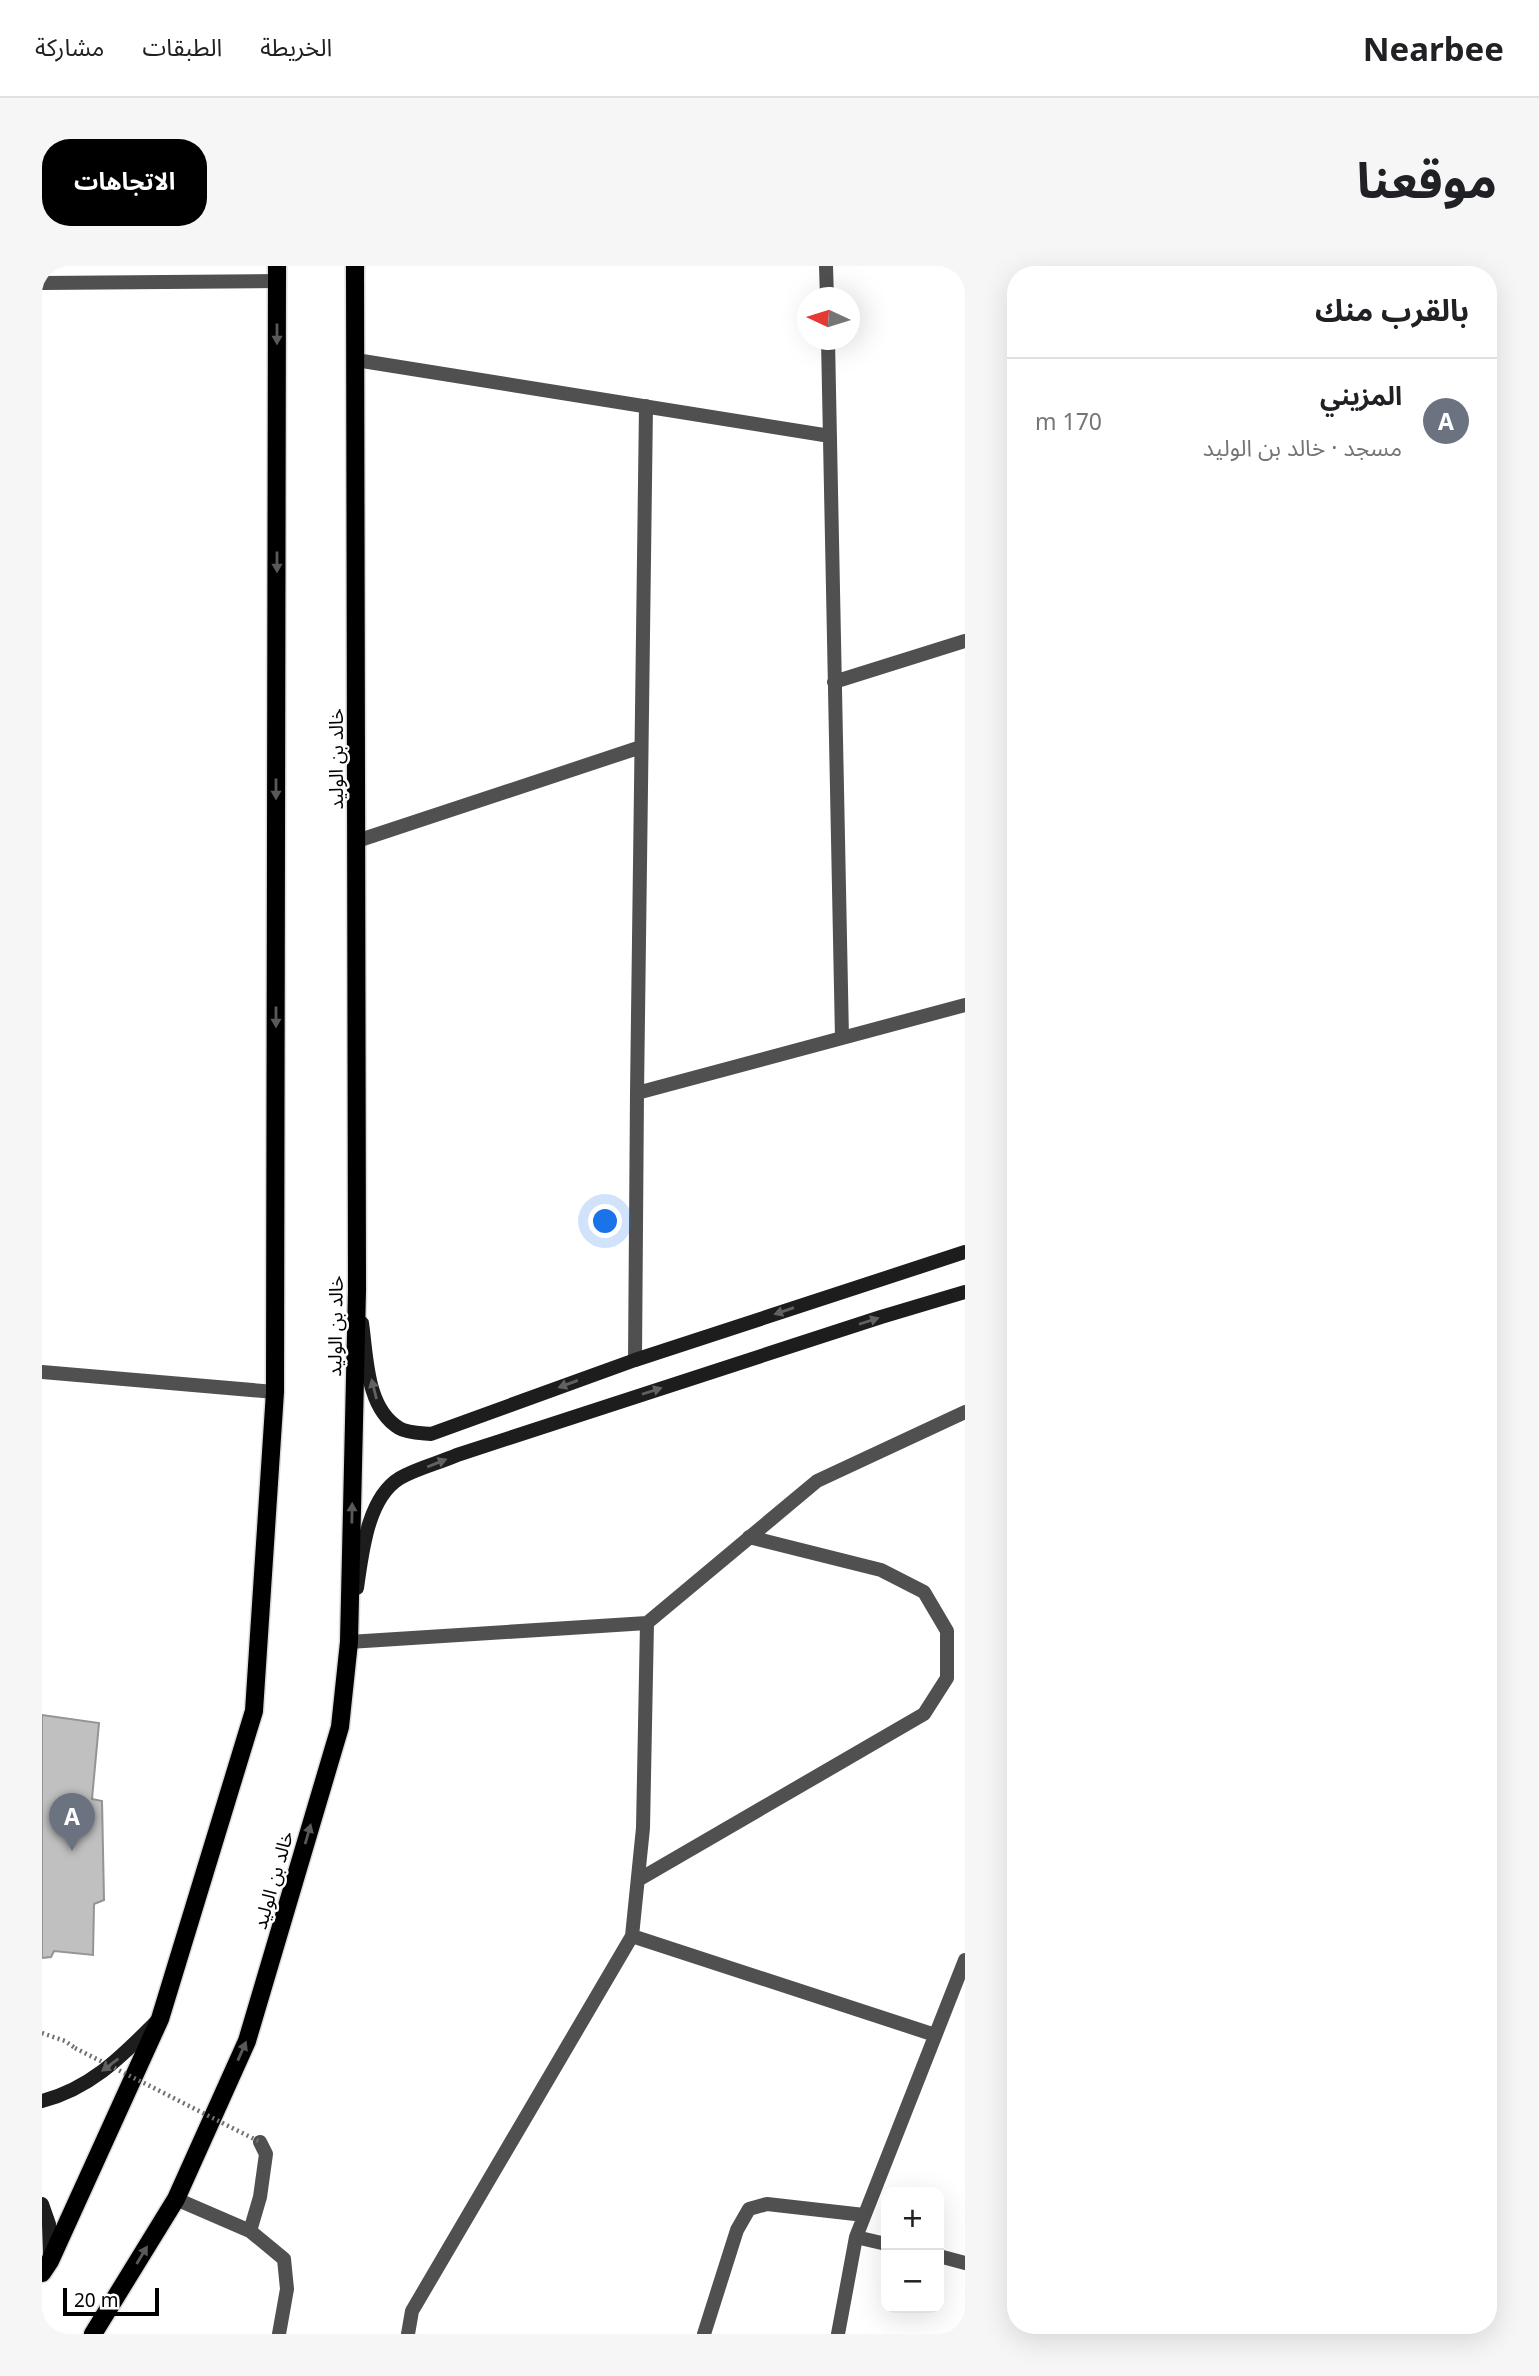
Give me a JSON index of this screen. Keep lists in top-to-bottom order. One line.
{"streets":{"main road":["خالد بن الوليد"]},"scale_bar":"20 m","north":"left","page":{"header":"Nearbee","nav":["الخريطة","الطبقات","مشاركة"],"title":"موقعنا","buttons":"الاتجاهات","heading":"بالقرب منك","list":[{"mark":"A","name":"المزيني","note":"مسجد · خالد بن الوليد","value":"170 m"}],"pins":"A","map_buttons":["+","−"],"scale":"20 m"}}
